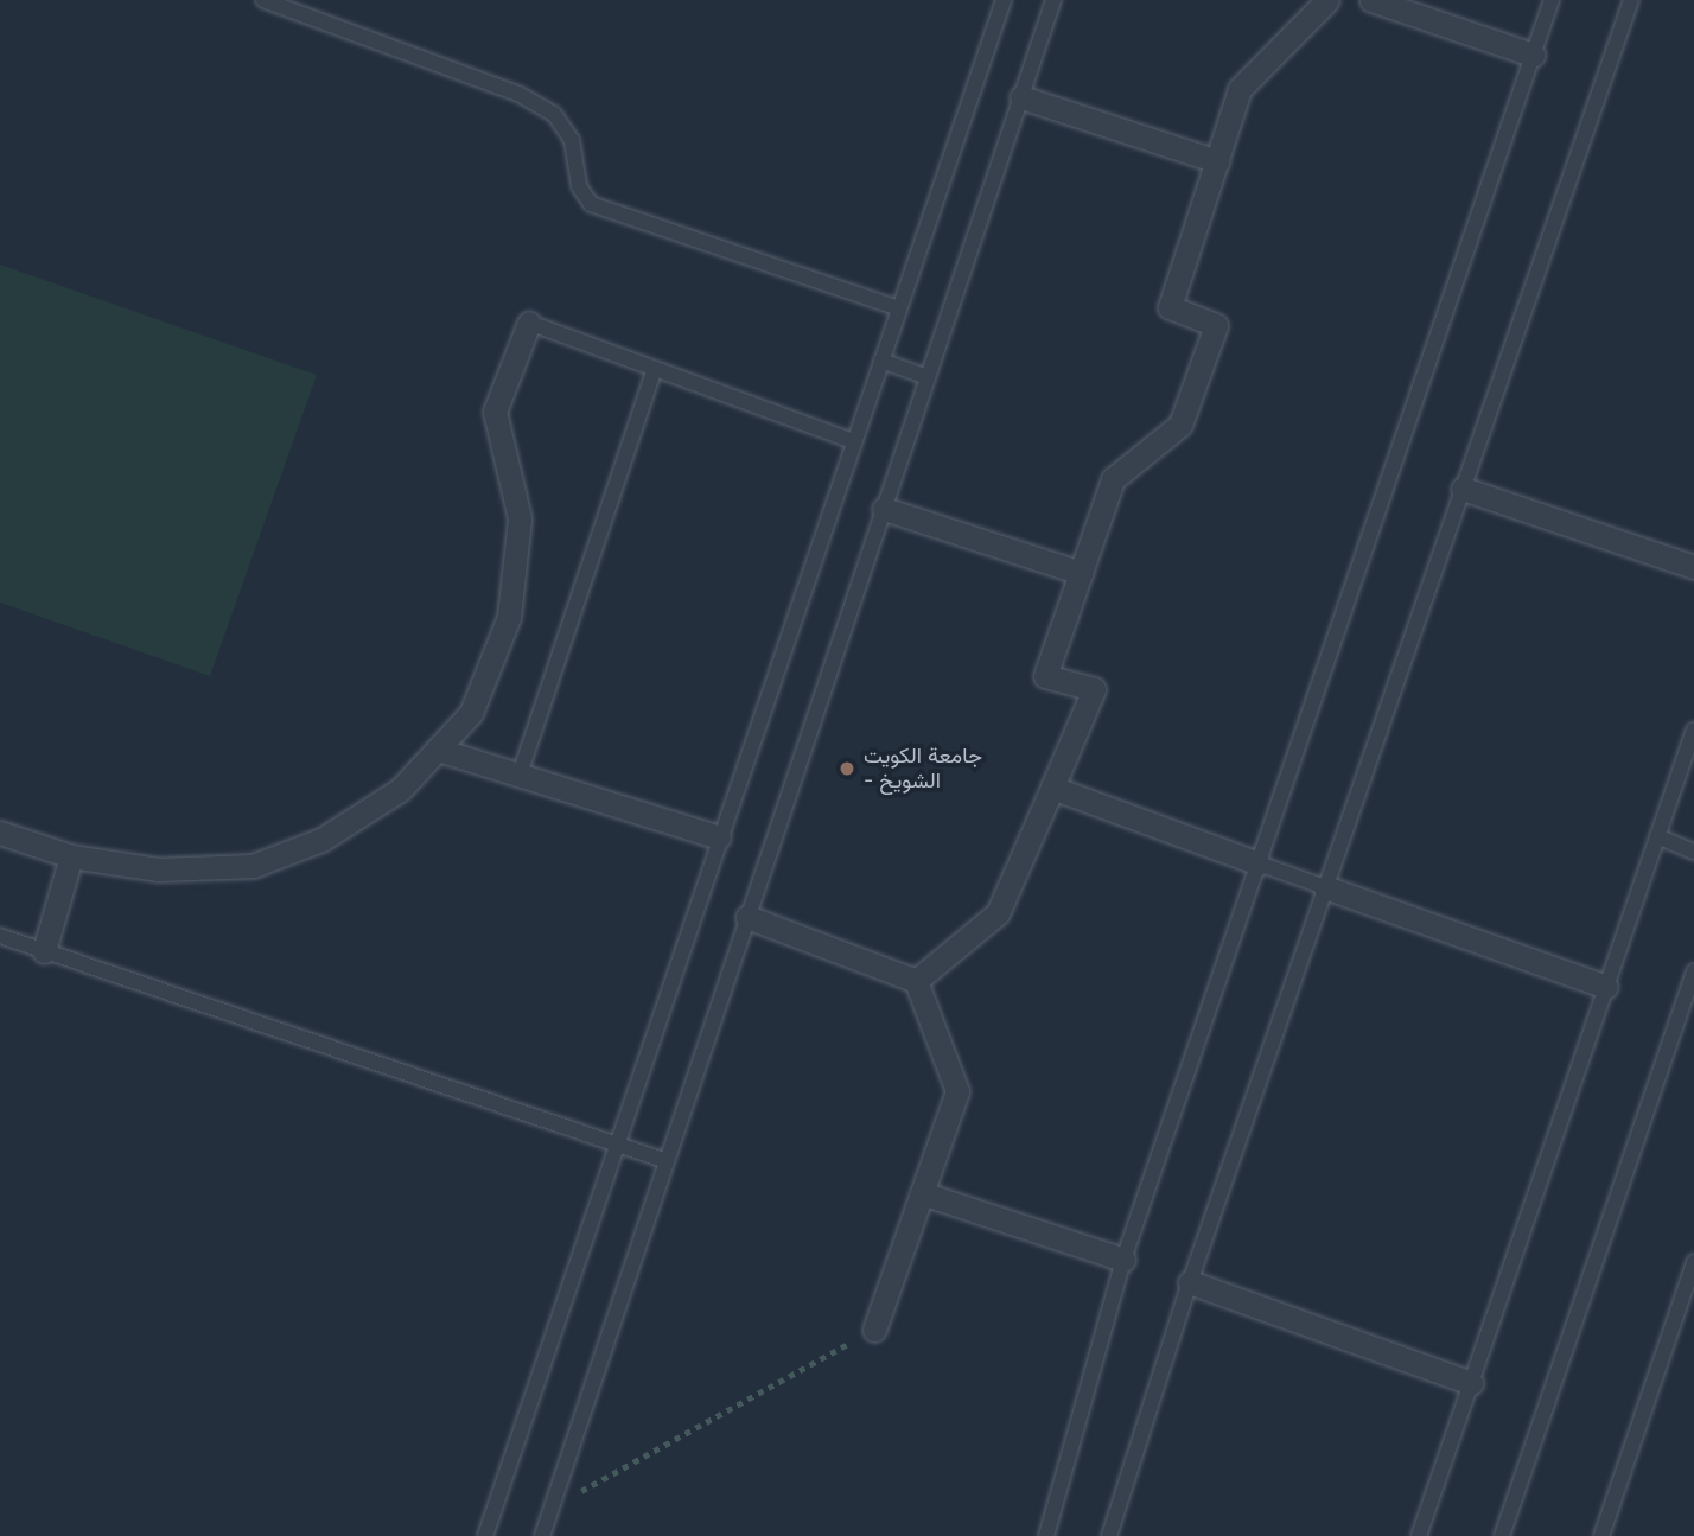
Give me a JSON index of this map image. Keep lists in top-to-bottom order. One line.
{"places":["جامعة الكويت - الشويخ"]}
